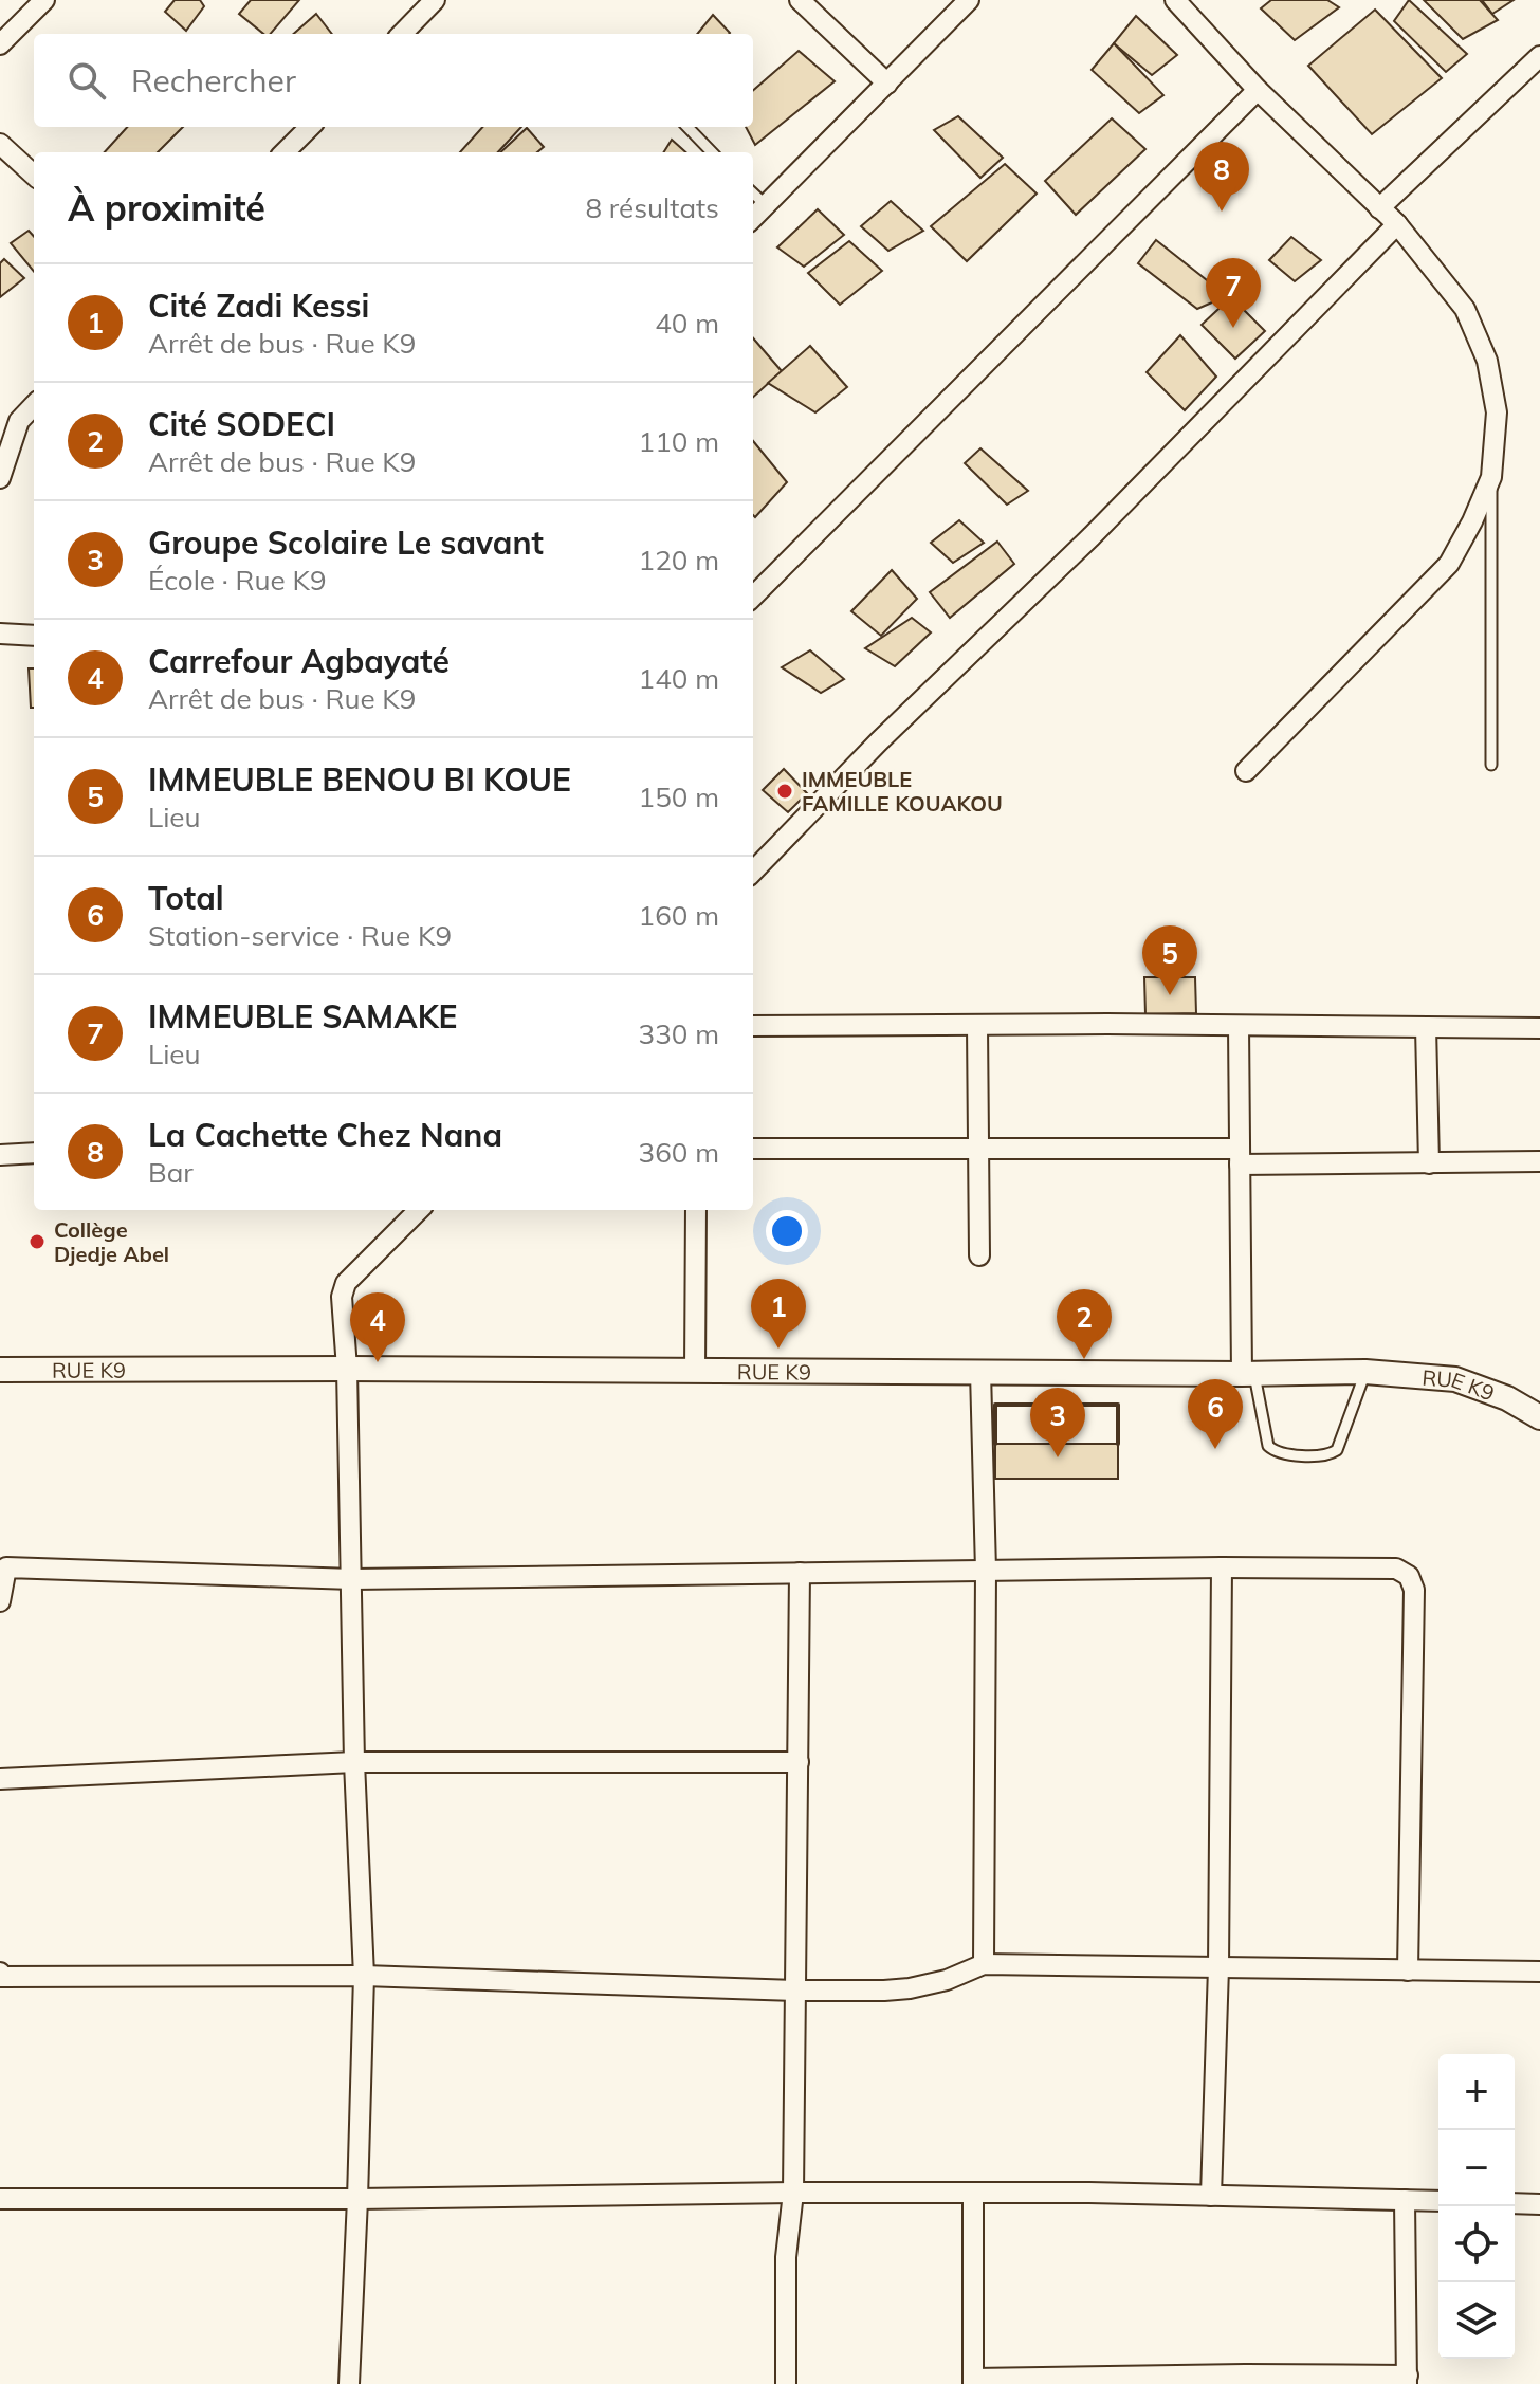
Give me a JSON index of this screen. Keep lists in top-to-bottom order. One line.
{"streets":{"street":["RUE K9"]},"places":["IMMEUBLE FAMILLE KOUAKOU","Collège Djedje Abel"],"page":{"search":"Rechercher","pins":["8","7","5","1","2","4","6","3"],"heading":["À proximité","8 résultats"],"list":[{"mark":"1","name":"Cité Zadi Kessi","note":"Arrêt de bus · Rue K9","value":"40 m"},{"mark":"2","name":"Cité SODECI","note":"Arrêt de bus · Rue K9","value":"110 m"},{"mark":"3","name":"Groupe Scolaire Le savant","note":"École · Rue K9","value":"120 m"},{"mark":"4","name":"Carrefour Agbayaté","note":"Arrêt de bus · Rue K9","value":"140 m"},{"mark":"5","name":"IMMEUBLE BENOU BI KOUE","note":"Lieu","value":"150 m"},{"mark":"6","name":"Total","note":"Station-service · Rue K9","value":"160 m"},{"mark":"7","name":"IMMEUBLE SAMAKE","note":"Lieu","value":"330 m"},{"mark":"8","name":"La Cachette Chez Nana","note":"Bar","value":"360 m"}],"map_buttons":["+","−"]}}
